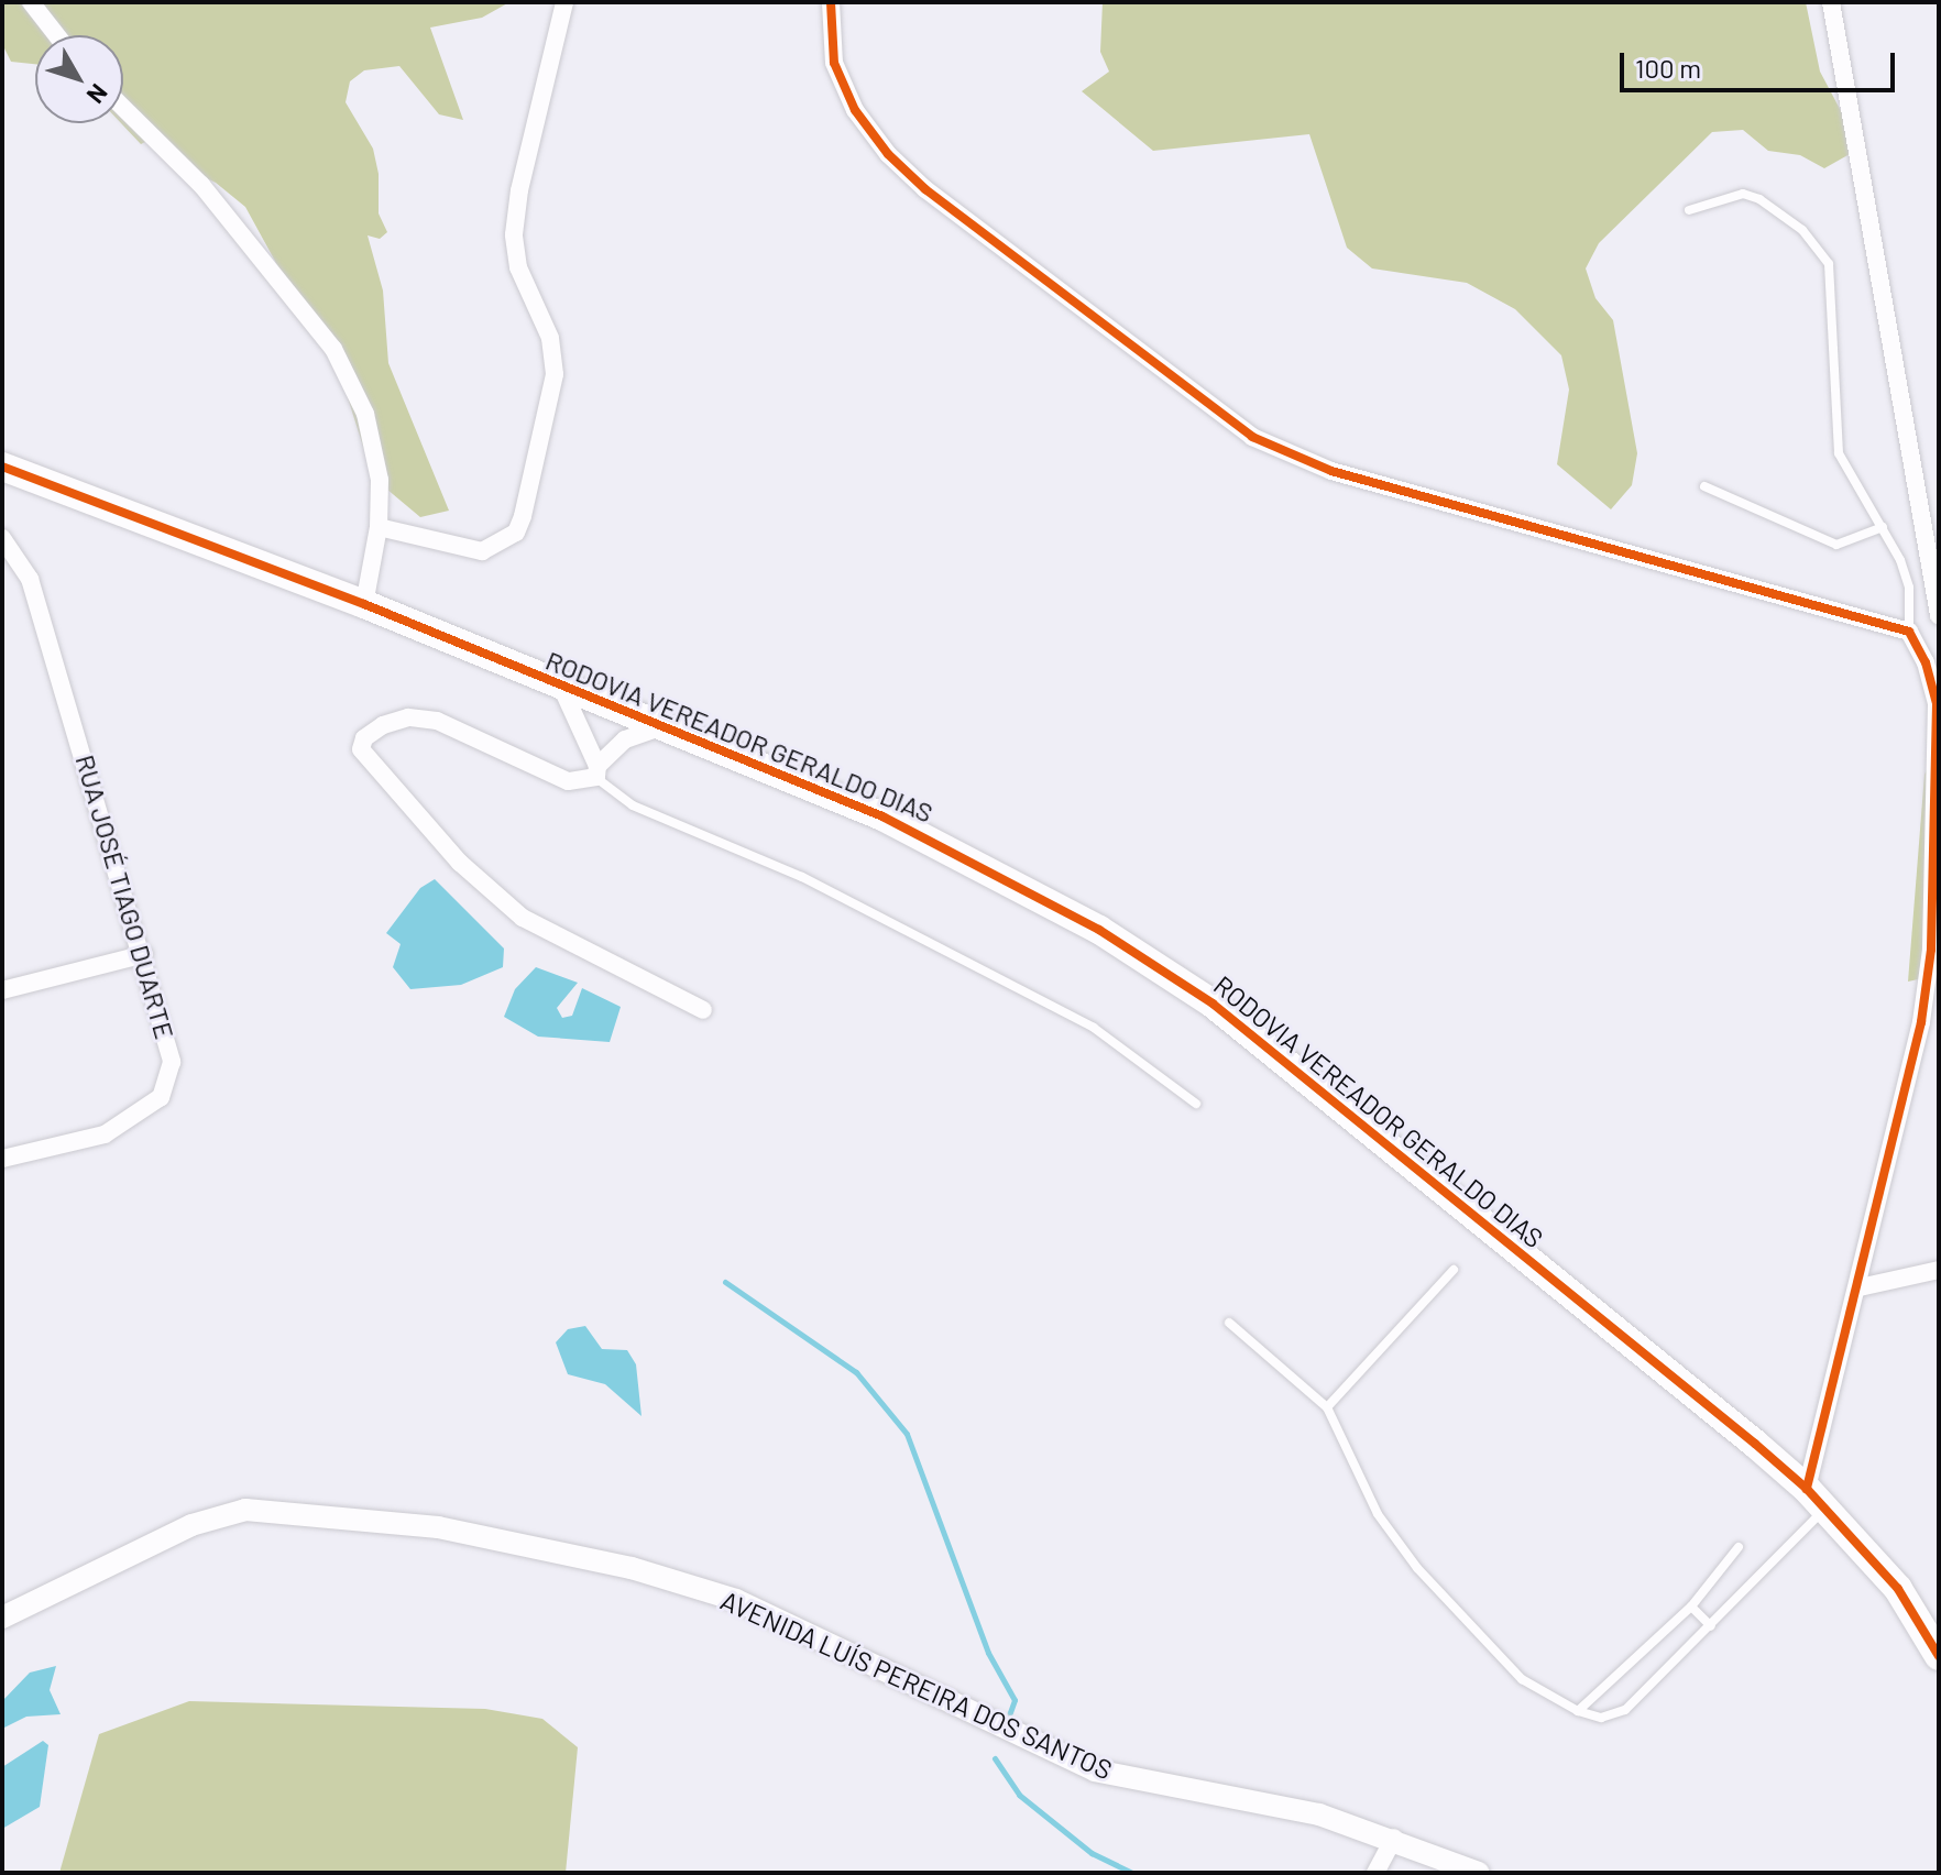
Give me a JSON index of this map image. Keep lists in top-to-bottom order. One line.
{"streets":{"main road":["RODOVIA VEREADOR GERALDO DIAS"],"street":["RUA JOSÉ TIAGO DUARTE","AVENIDA LUÍS PEREIRA DOS SANTOS"]},"scale_bar":"100 m","north":"bottom right"}
